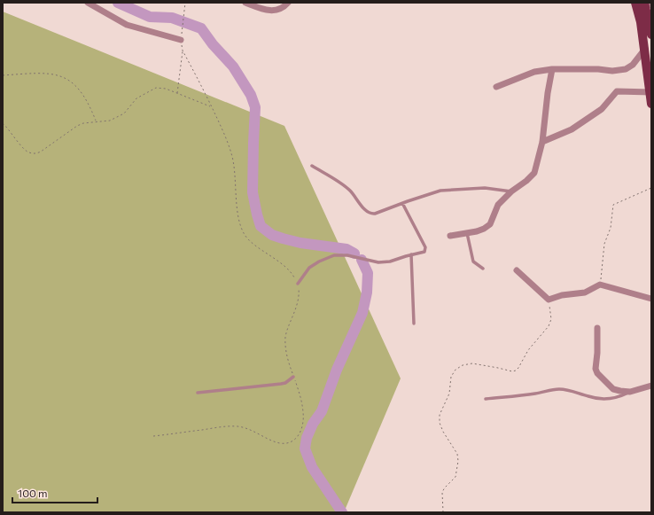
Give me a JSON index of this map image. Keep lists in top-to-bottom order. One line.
{"scale_bar":"100 m"}
